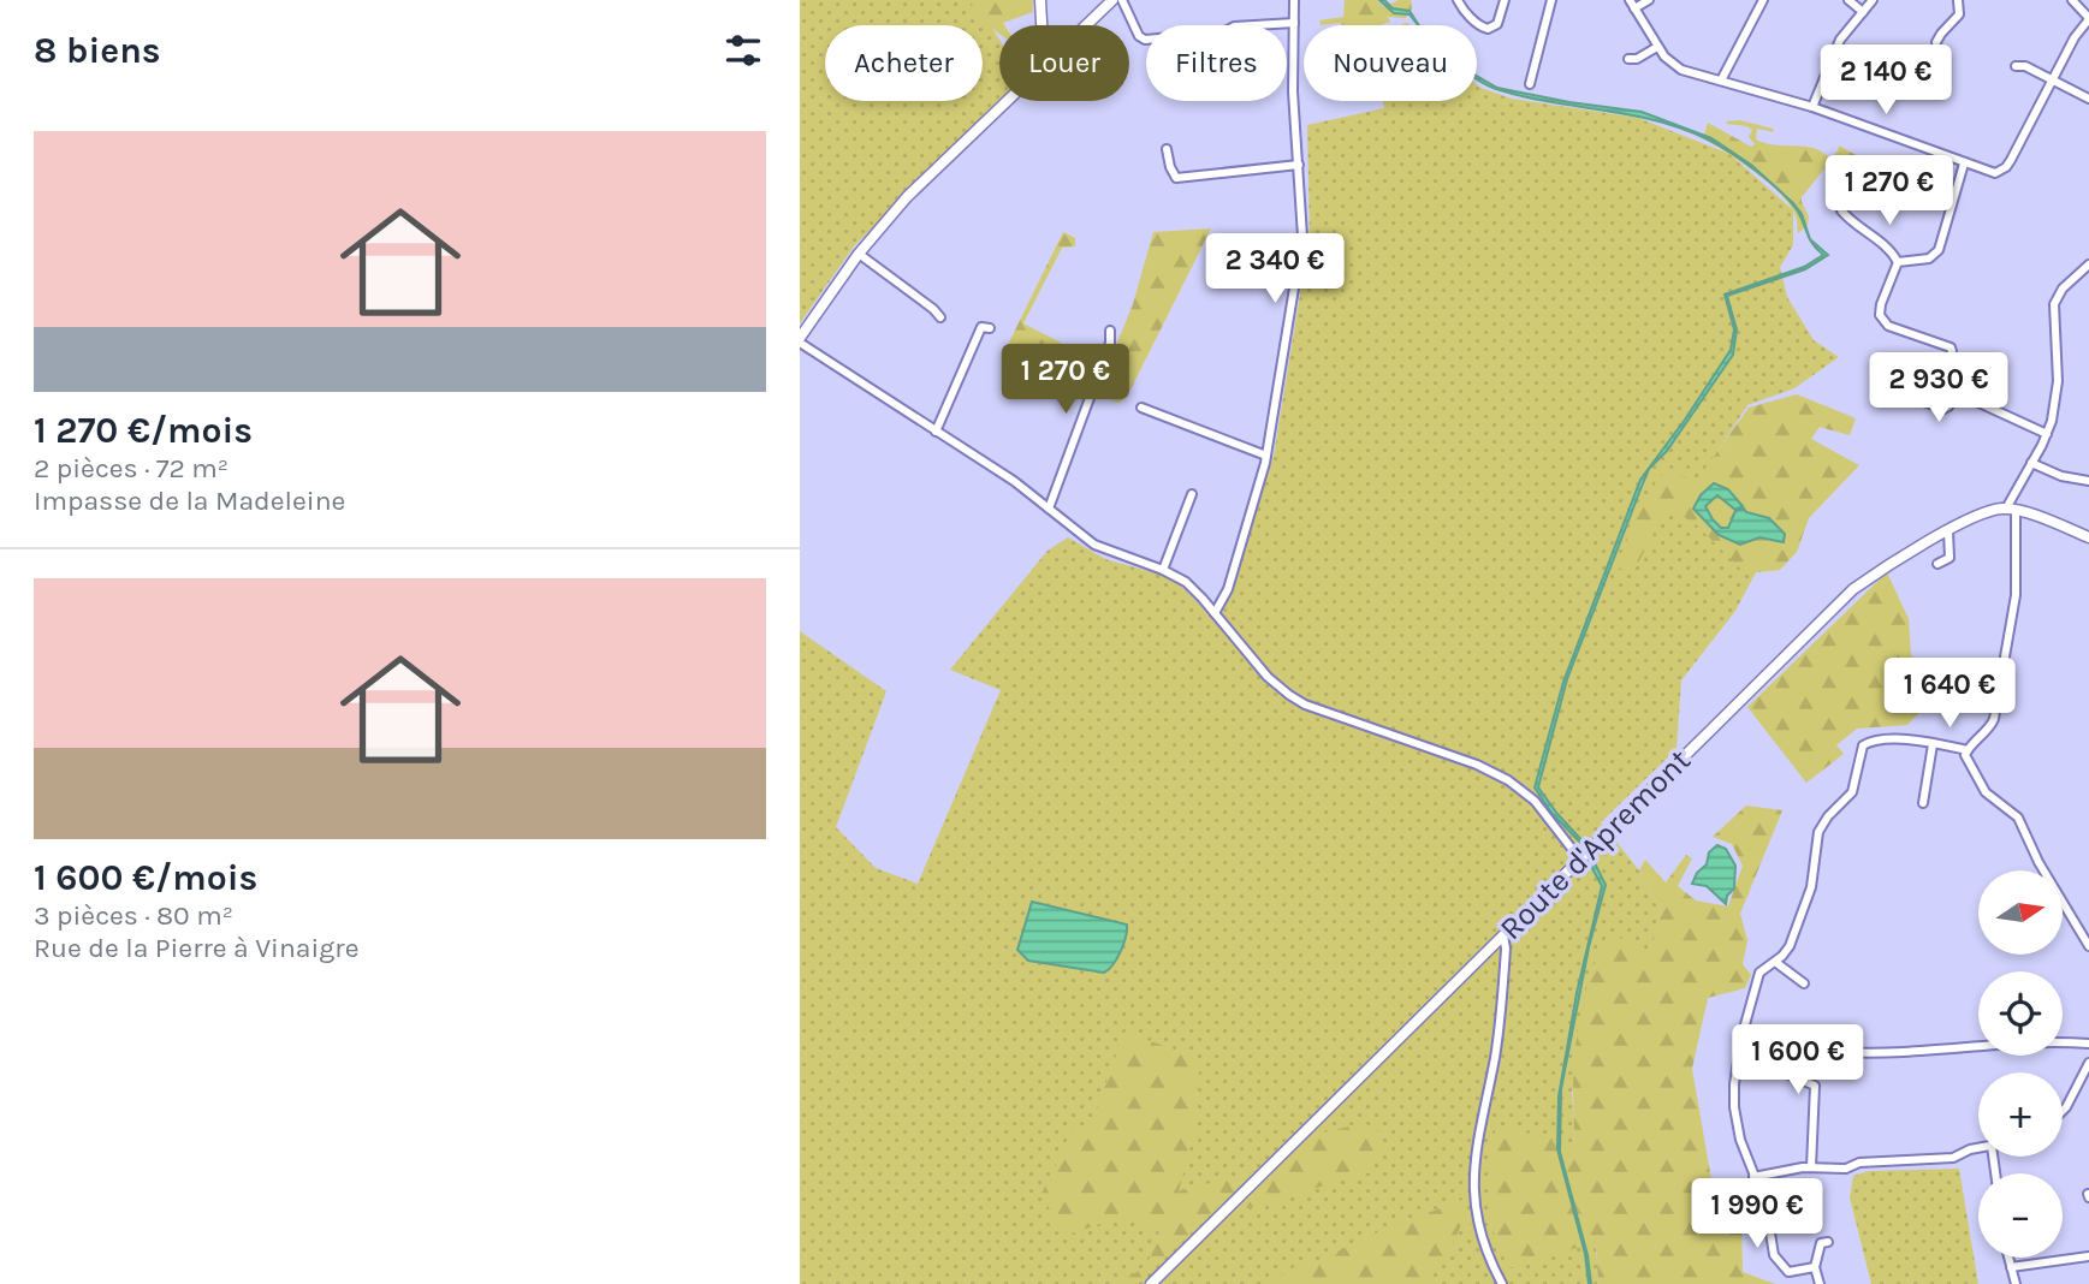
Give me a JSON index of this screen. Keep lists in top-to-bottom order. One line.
{"streets":{"street":["Route d'Apremont"]},"north":"right","page":{"heading":"8 biens","chip":["Acheter","Louer","Filtres","Nouveau"],"price":["2 140 €","1 270 €","2 340 €","1 270 €","2 930 €","1 640 €","1 600 €","1 990 €"],"list":[{"name":"1 270 €/mois","note":"2 pièces · 72 m² · Impasse de la Madeleine"},{"name":"1 600 €/mois","note":"3 pièces · 80 m² · Rue de la Pierre à Vinaigre"}],"map_buttons":["+","−"]}}
